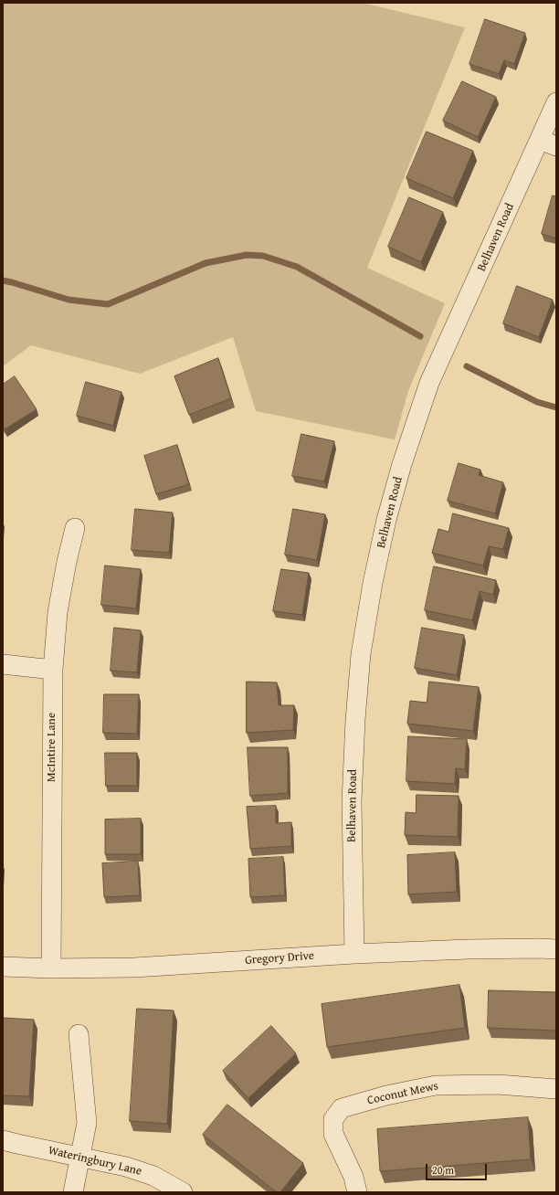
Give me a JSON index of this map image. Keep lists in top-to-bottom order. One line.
{"streets":{"street":["Belhaven Road","McIntire Lane","Gregory Drive","Coconut Mews","Wateringbury Lane"]},"crossings":[["Belhaven Road","Gregory Drive"],["McIntire Lane","Gregory Drive"]],"scale_bar":"20 m"}
